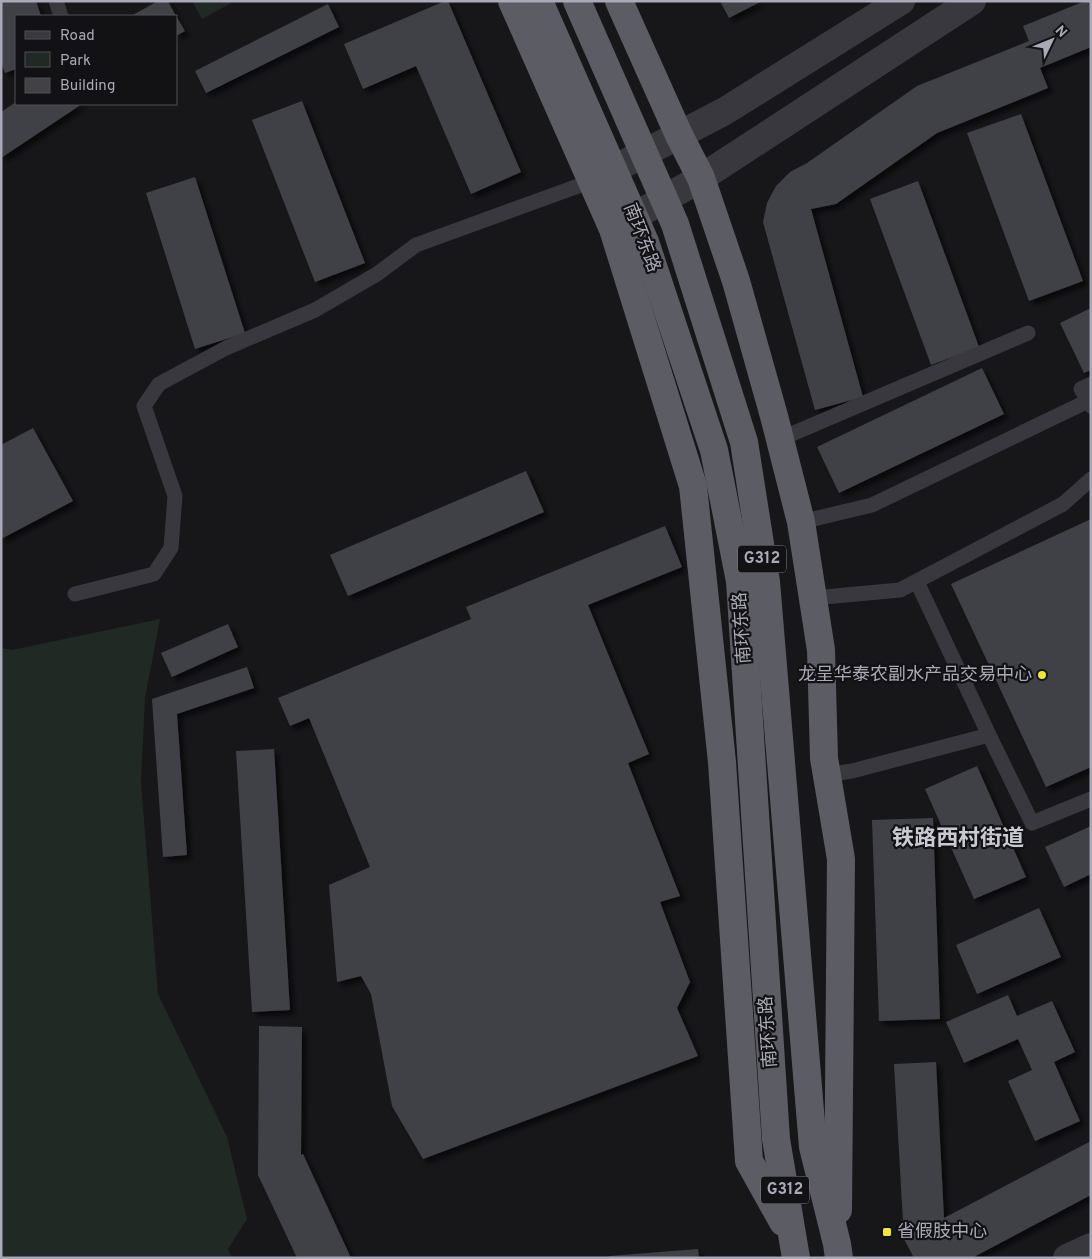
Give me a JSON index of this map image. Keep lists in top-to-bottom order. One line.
{"streets":{"highway":["南环东路","G312"]},"districts":["铁路西村街道"],"places":{"other":["龙呈华泰农副水产品交易中心"],"transit":["省假肢中心"]},"legend":["Road","Park","Building"],"north":"top right"}
